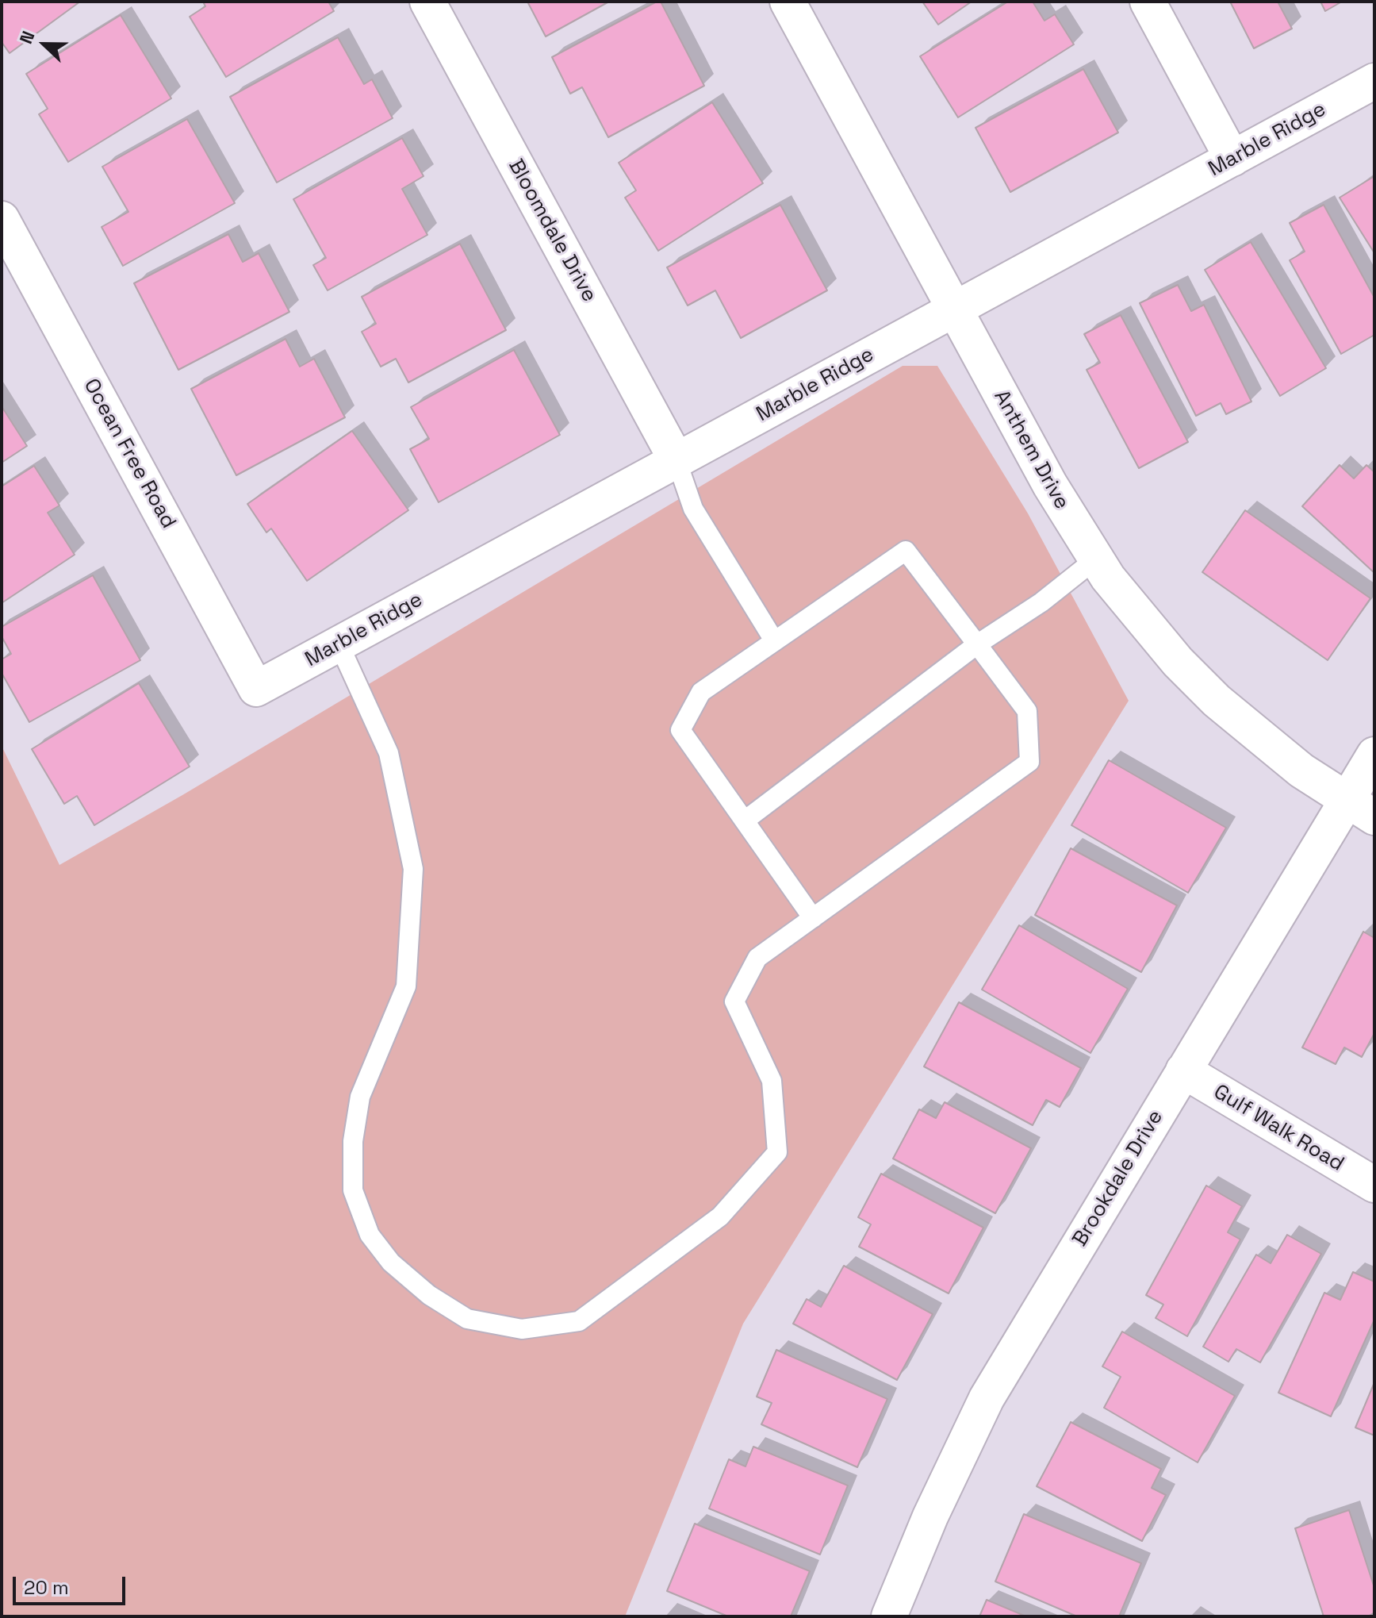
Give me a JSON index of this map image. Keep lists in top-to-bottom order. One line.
{"streets":{"street":["Marble Ridge","Bloomdale Drive","Anthem Drive","Ocean Free Road","Gulf Walk Road","Brookdale Drive"]},"crossings":[["Marble Ridge","Bloomdale Drive"],["Marble Ridge","Anthem Drive"],["Marble Ridge","Ocean Free Road"],["Anthem Drive","Brookdale Drive"],["Gulf Walk Road","Brookdale Drive"]],"scale_bar":"20 m","north":"left"}
